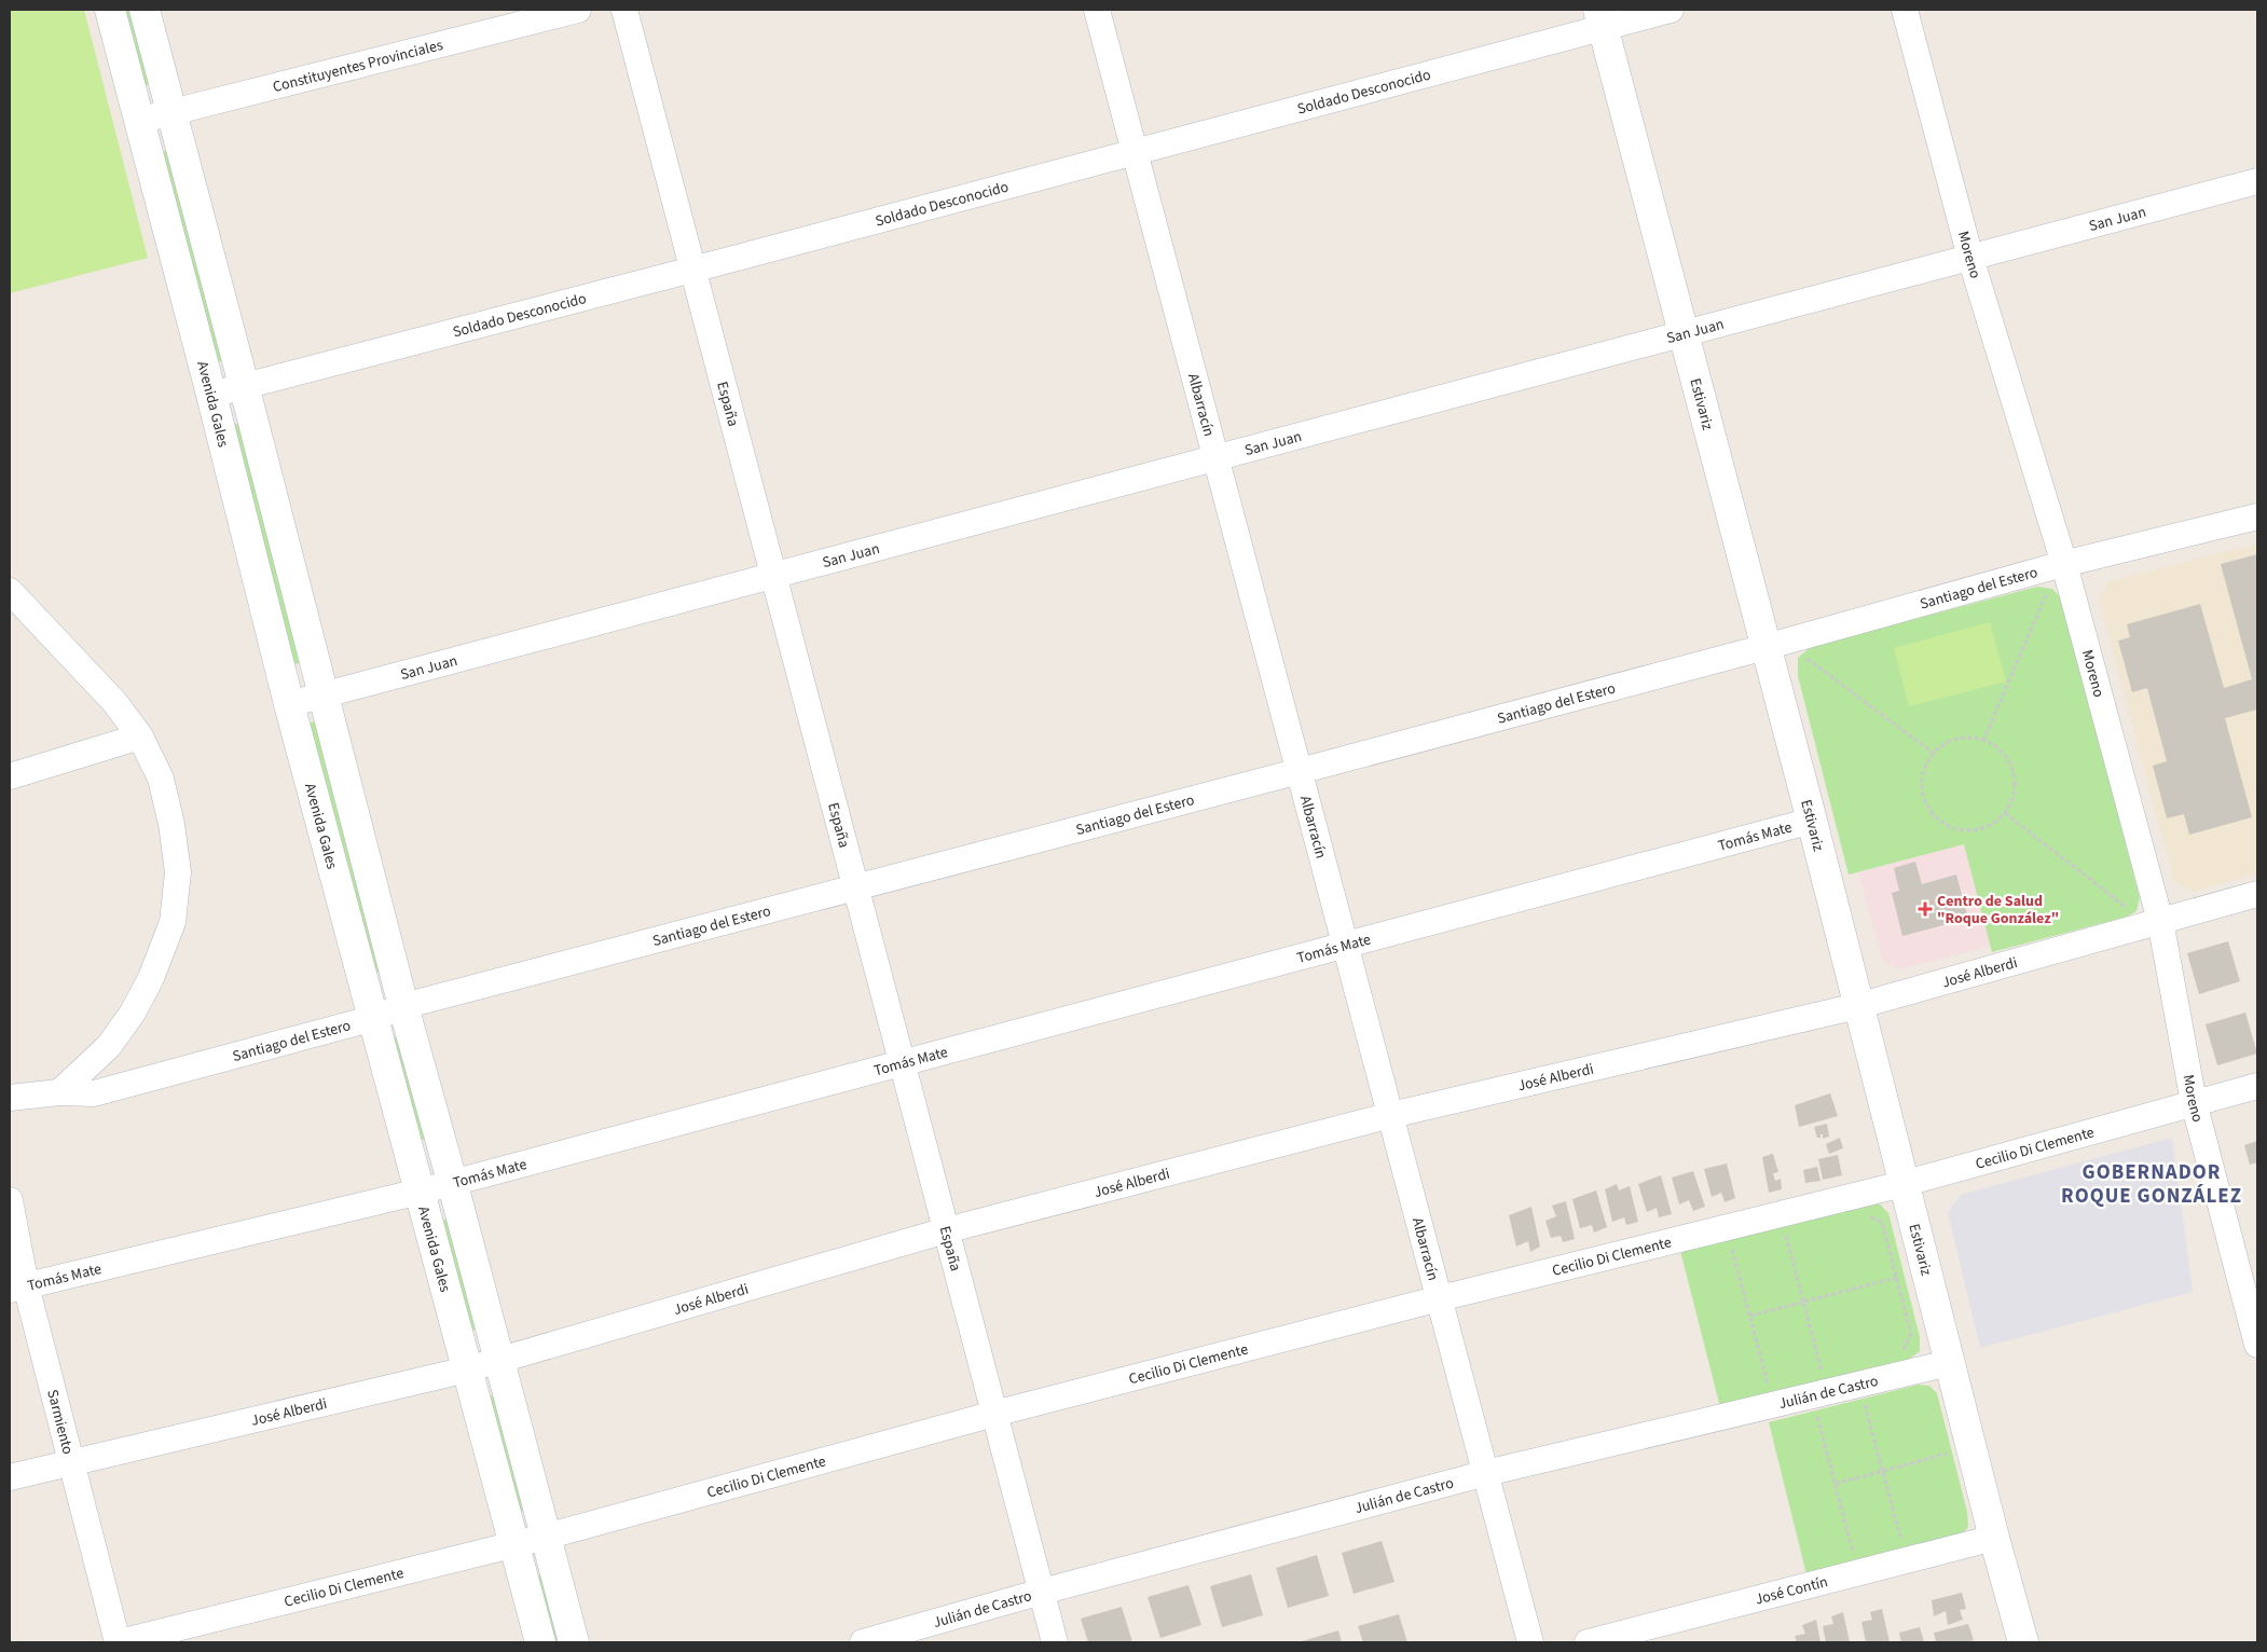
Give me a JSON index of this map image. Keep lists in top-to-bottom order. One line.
{"streets":{"street":["Constituyentes Provinciales","Soldado Desconocido","San Juan","Moreno","Avenida Gales","España","Estivariz","Albarracín","Santiago del Estero","Tomás Mate","José Alberdi","Cecilio Di Clemente","Julián de Castro","Sarmiento","José Contín"]},"crossings":[["Constituyentes Provinciales","Avenida Gales"],["Soldado Desconocido","Avenida Gales"],["Soldado Desconocido","España"],["Soldado Desconocido","Estivariz"],["Soldado Desconocido","Albarracín"],["San Juan","Moreno"],["San Juan","Avenida Gales"],["San Juan","España"],["San Juan","Estivariz"],["San Juan","Albarracín"],["Moreno","Santiago del Estero"],["Moreno","José Alberdi"],["Moreno","Cecilio Di Clemente"],["Avenida Gales","Santiago del Estero"],["Avenida Gales","Tomás Mate"],["Avenida Gales","José Alberdi"],["Avenida Gales","Cecilio Di Clemente"],["España","Santiago del Estero"],["España","Tomás Mate"],["España","José Alberdi"],["España","Cecilio Di Clemente"],["España","Julián de Castro"],["Estivariz","Santiago del Estero"],["Estivariz","Tomás Mate"],["Estivariz","José Alberdi"],["Estivariz","Cecilio Di Clemente"],["Estivariz","Julián de Castro"],["Estivariz","José Contín"],["Albarracín","Santiago del Estero"],["Albarracín","Tomás Mate"],["Albarracín","José Alberdi"],["Albarracín","Cecilio Di Clemente"],["Albarracín","Julián de Castro"],["Tomás Mate","Sarmiento"],["José Alberdi","Sarmiento"],["Cecilio Di Clemente","Sarmiento"]],"districts":["GOBERNADOR ROQUE GONZÁLEZ"],"places":{"health":["Centro de Salud \"Roque González\""]}}
